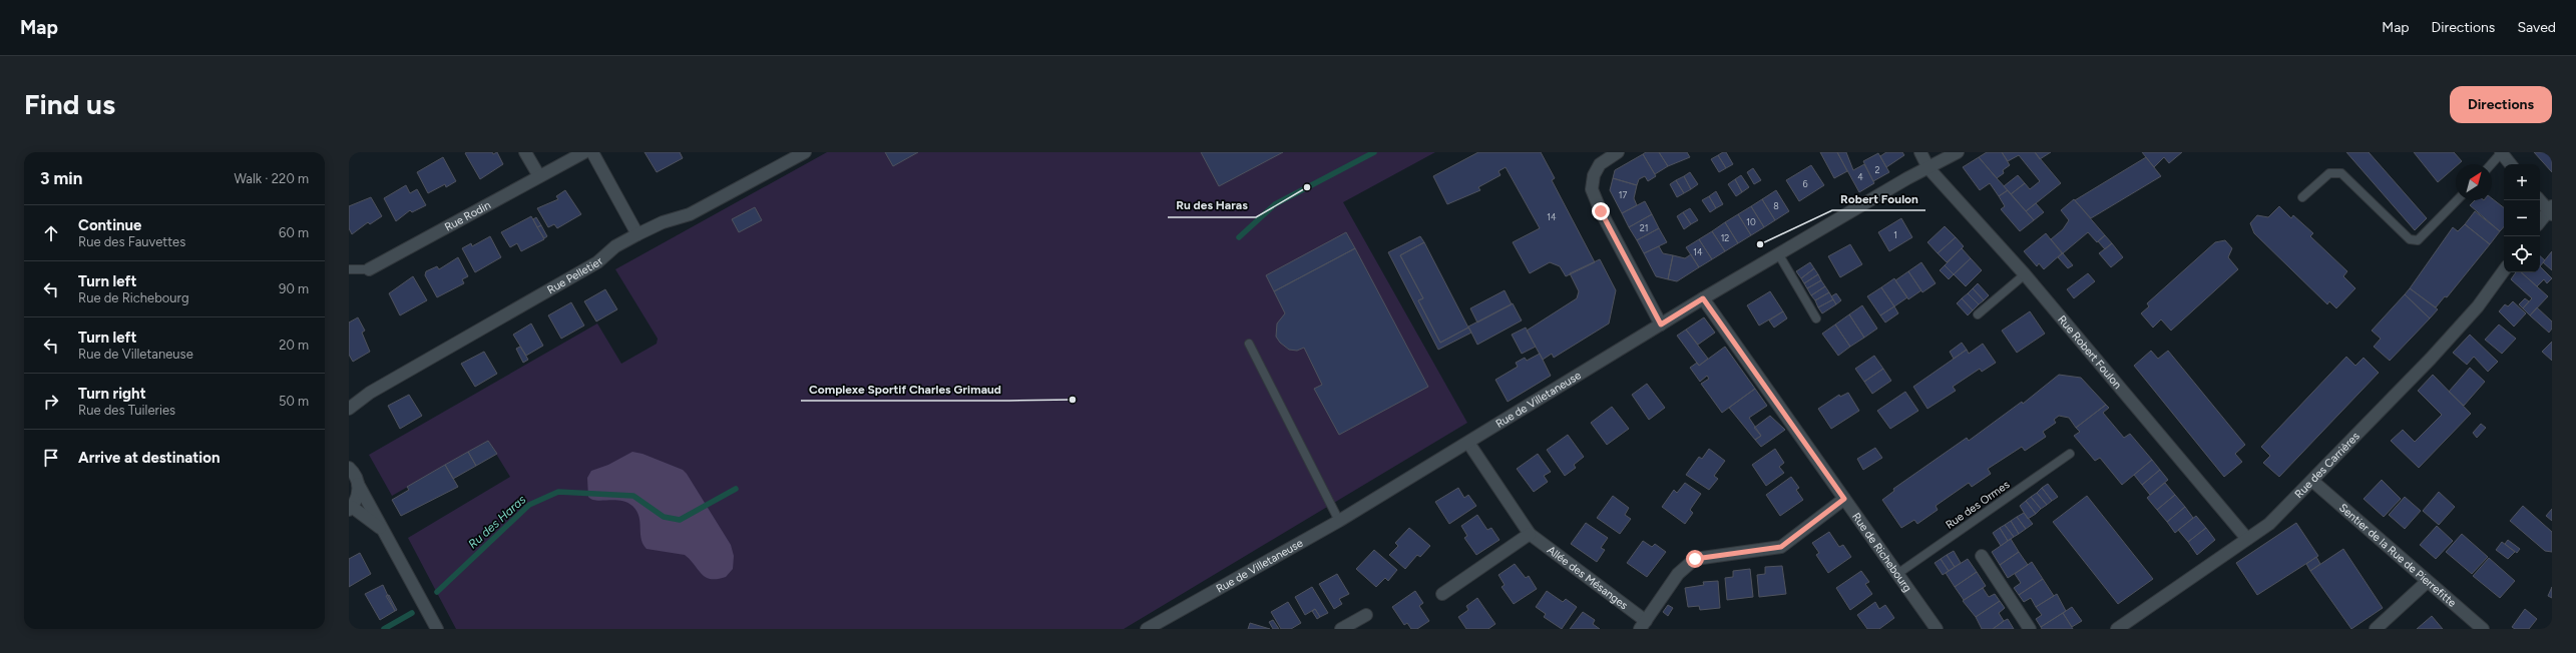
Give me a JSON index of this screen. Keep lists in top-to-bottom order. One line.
{"streets":{"street":["Rue Rodin","Rue Pelletier","Rue Robert Foulon","Rue de Villetaneuse","Rue des Carrières","Rue de Richebourg","Sentier de la Rue de Pierrefitte","Allée des Mésanges"],"lane":["Rue des Ormes"]},"crossings":[["Rue Robert Foulon","Rue de Villetaneuse"],["Rue Robert Foulon","Rue des Carrières"],["Rue de Villetaneuse","Rue de Richebourg"],["Rue de Villetaneuse","Allée des Mésanges"],["Rue des Carrières","Sentier de la Rue de Pierrefitte"],["Rue des Ormes","Rue de Richebourg"]],"water":["Ru des Haras"],"places":["Ru des Haras","Robert Foulon","Complexe Sportif Charles Grimaud"],"house_numbers":["2","4","6","17","8","14","10","21","1","12","14"],"north":"top right","page":{"header":"Map","nav":["Map","Directions","Saved"],"buttons":"Directions","title":"Find us","heading":["3 min","Walk · 220 m"],"map_buttons":["+","−"],"list":[["Continue","Rue des Fauvettes","60 m"],["Turn left","Rue de Richebourg","90 m"],["Turn left","Rue de Villetaneuse","20 m"],["Turn right","Rue des Tuileries","50 m"],"Arrive at destination"]}}
